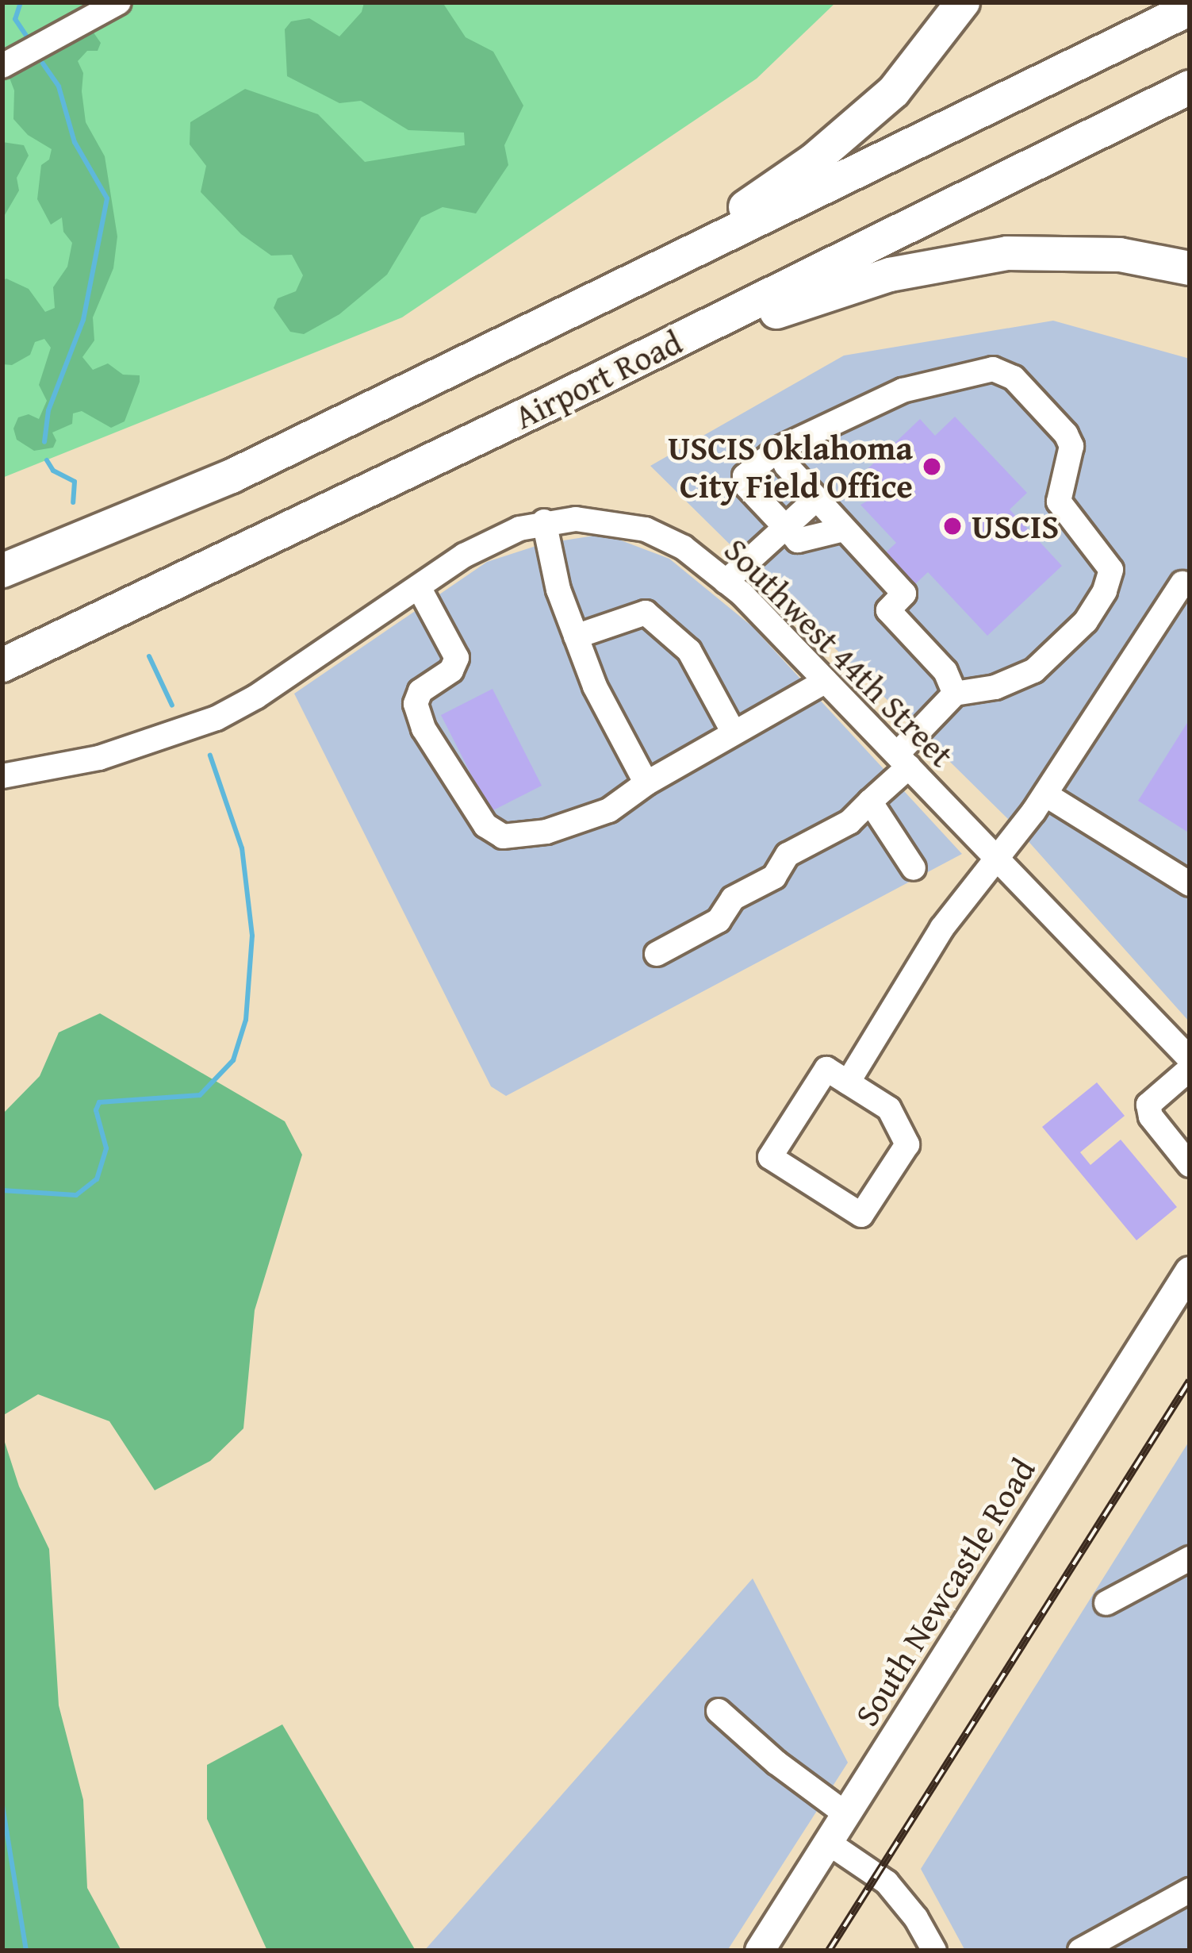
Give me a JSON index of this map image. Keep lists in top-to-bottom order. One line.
{"streets":{"highway":["Airport Road"],"main road":["South Newcastle Road"],"street":["Southwest 44th Street"]},"places":["USCIS Oklahoma City Field Office","USCIS"]}
